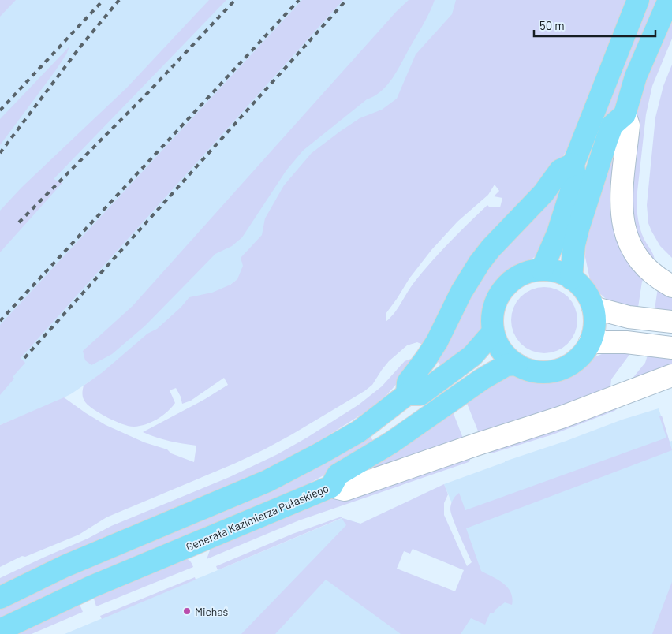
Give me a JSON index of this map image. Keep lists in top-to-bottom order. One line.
{"streets":{"main road":["Generała Kazimierza Pułaskiego"]},"places":["Michaś"],"scale_bar":"50 m"}
